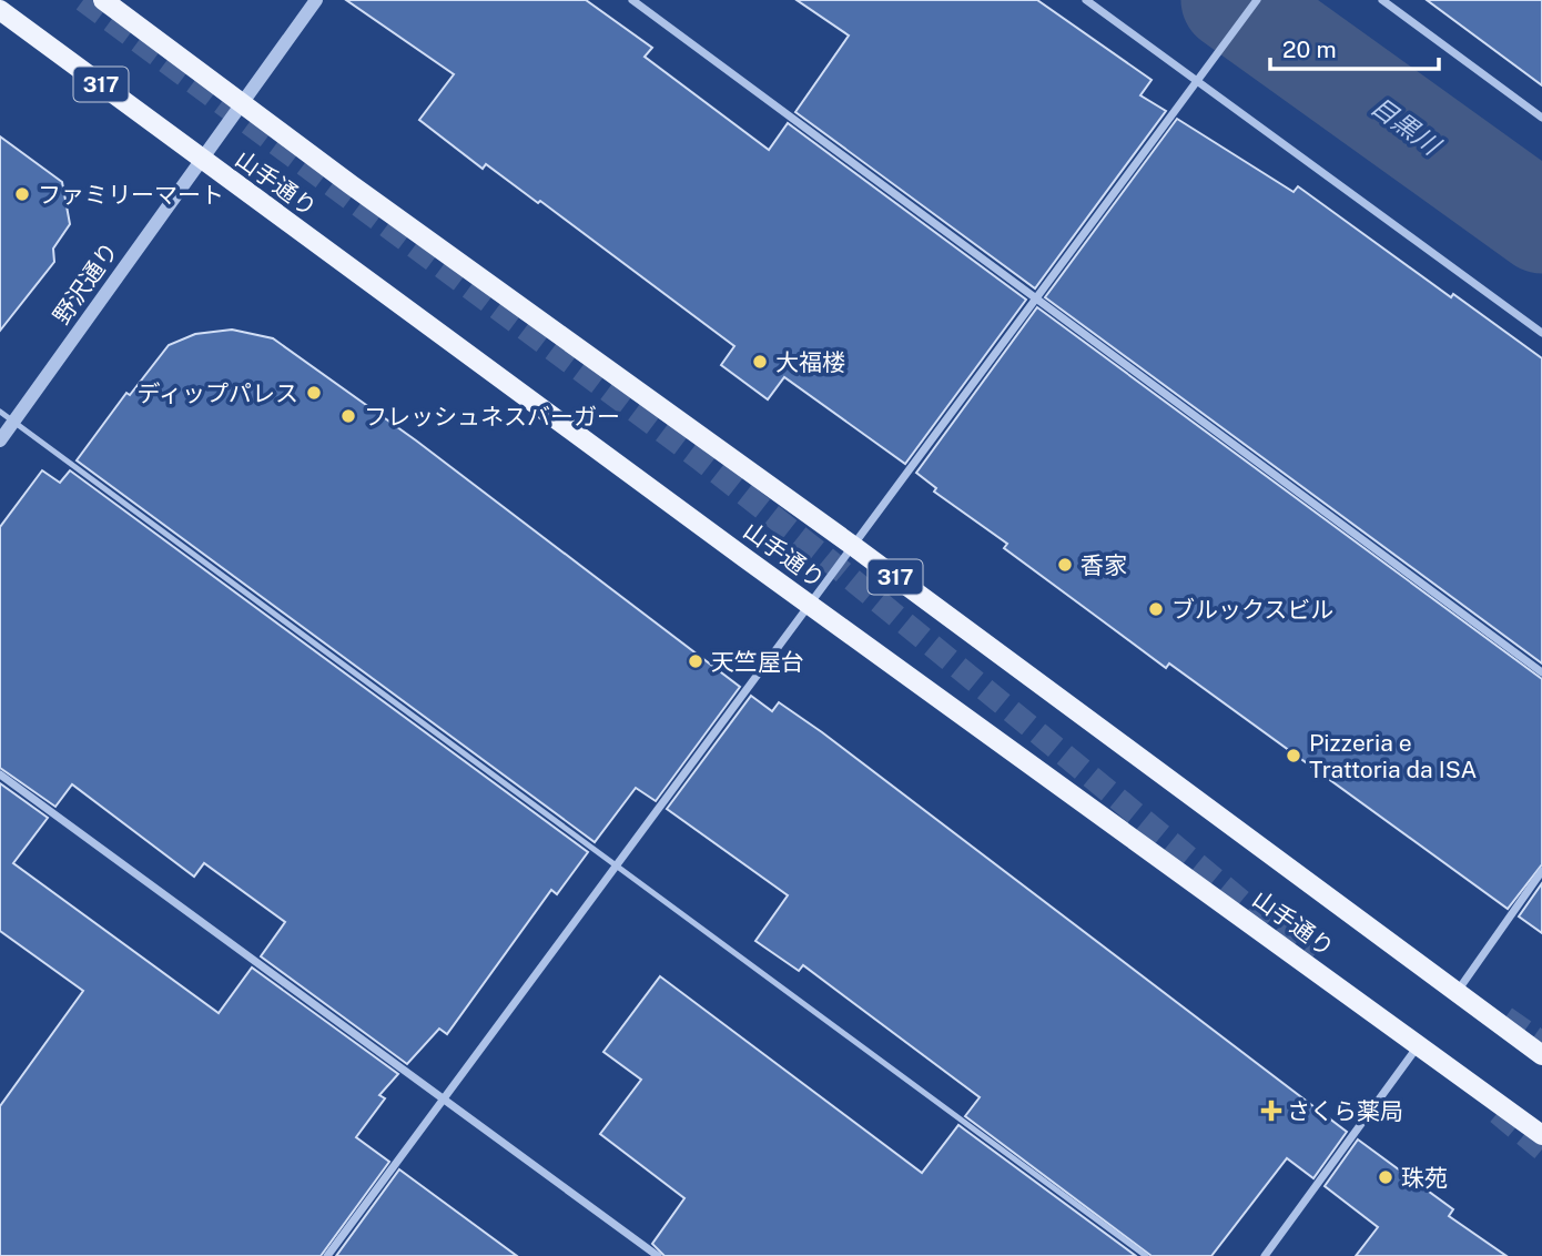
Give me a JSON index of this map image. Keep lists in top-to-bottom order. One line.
{"streets":{"main road":["317","山手通り"],"street":["野沢通り"]},"crossings":[["山手通り","野沢通り"]],"water":["目黒川"],"places":{"other":["ファミリーマート","大福楼","ディップパレス","フレッシュネスバーガー","香家","ブルックスビル","天竺屋台","Pizzeria e Trattoria da ISA","珠苑"],"health":["さくら薬局"]},"scale_bar":"20 m"}
